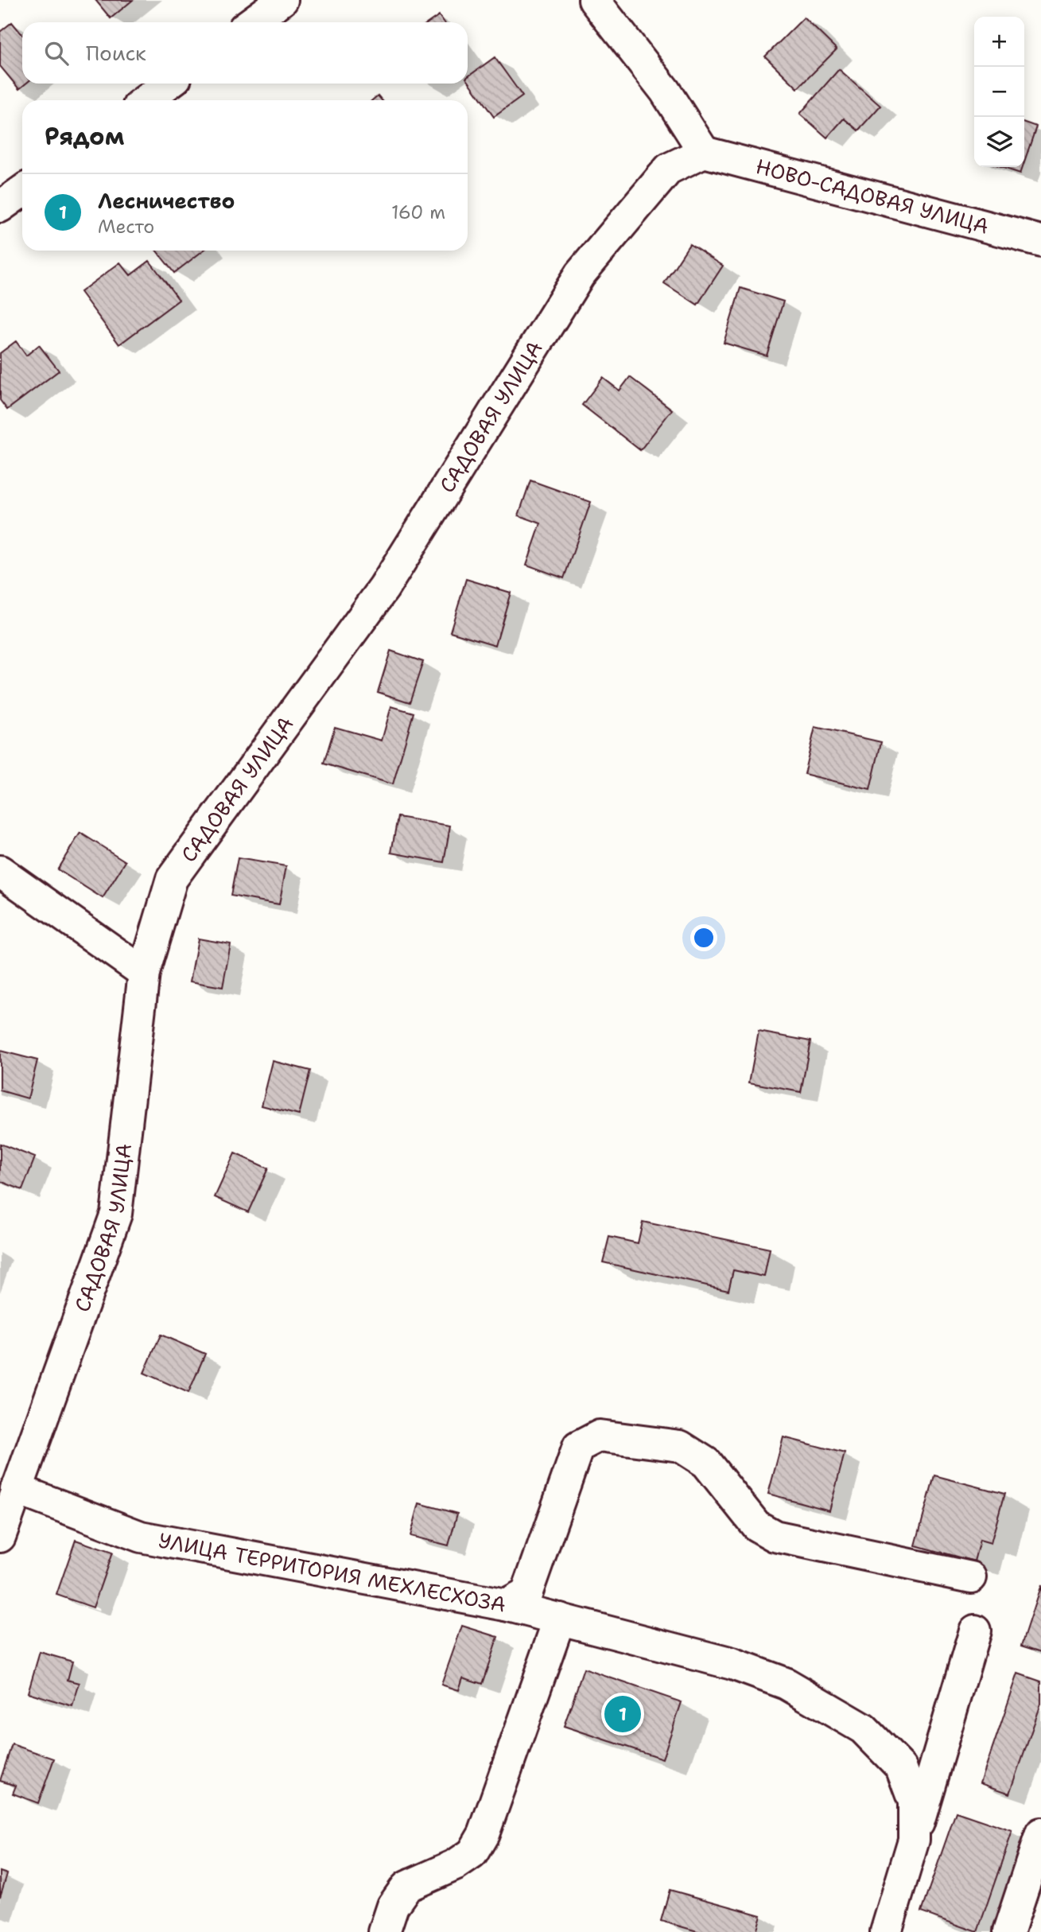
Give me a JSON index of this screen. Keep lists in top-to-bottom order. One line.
{"streets":{"street":["НОВО-САДОВАЯ УЛИЦА","САДОВАЯ УЛИЦА","УЛИЦА ТЕРРИТОРИЯ МЕХЛЕСХОЗА"]},"crossings":[["НОВО-САДОВАЯ УЛИЦА","САДОВАЯ УЛИЦА"],["САДОВАЯ УЛИЦА","УЛИЦА ТЕРРИТОРИЯ МЕХЛЕСХОЗА"]],"page":{"map_buttons":["+","−"],"search":"Поиск","heading":"Рядом","list":[{"mark":"1","name":"Лесничество","note":"Место","value":"160 m"}],"pins":"1"}}
